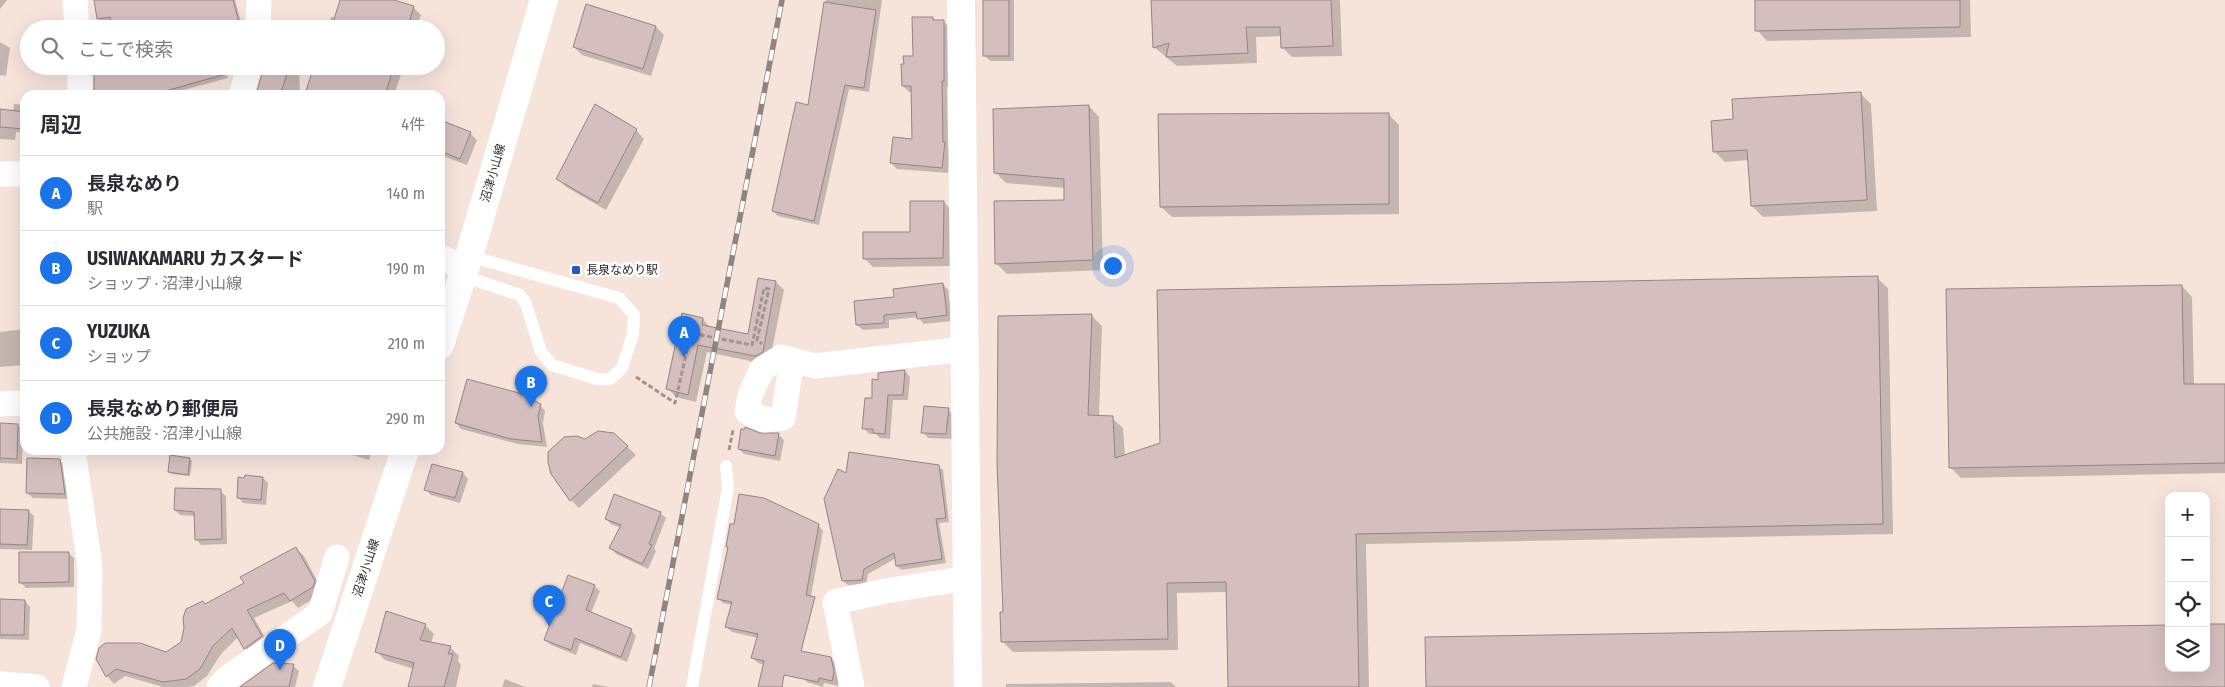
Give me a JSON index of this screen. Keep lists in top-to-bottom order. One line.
{"streets":{"street":["沼津小山線"]},"places":{"transit":["長泉なめり駅"]},"page":{"search":"ここで検索","heading":["周辺","4件"],"list":[{"mark":"A","name":"長泉なめり","note":"駅","value":"140 m"},{"mark":"B","name":"USIWAKAMARU カスタード","note":"ショップ · 沼津小山線","value":"190 m"},{"mark":"C","name":"YUZUKA","note":"ショップ","value":"210 m"},{"mark":"D","name":"長泉なめり郵便局","note":"公共施設 · 沼津小山線","value":"290 m"}],"pins":["A","B","C","D"],"map_buttons":["+","−"]}}
